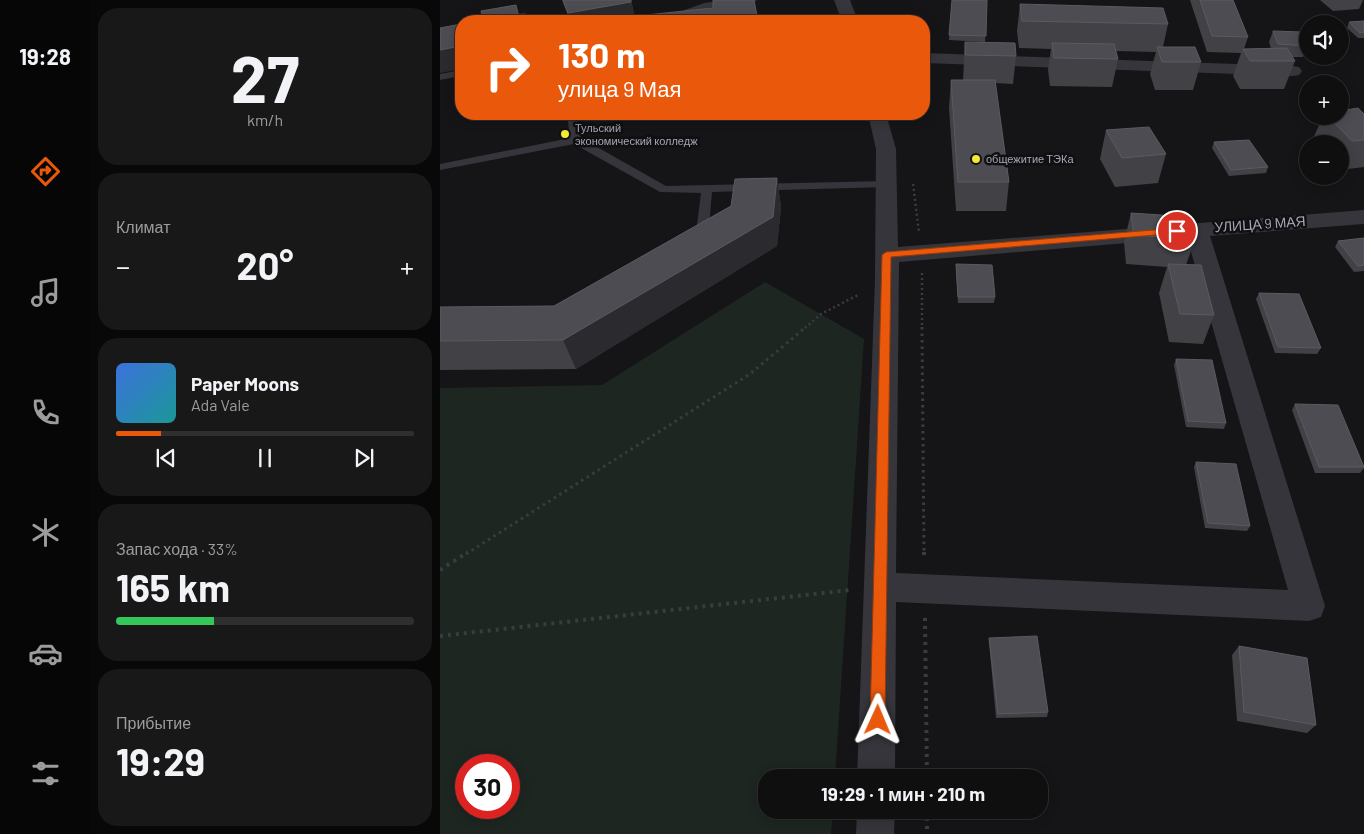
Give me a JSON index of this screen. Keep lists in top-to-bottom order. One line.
{"streets":{"street":["УЛИЦА 9 МАЯ"]},"places":["Тульский экономический колледж","общежитие ТЭКа"],"page":{"tabs":"19:28","tile":[["27","km/h"],"Климат",["Запас хода · 33%","165 km"],["Прибытие","19:29"]],"map_buttons":["+","−"],"turn":["130 m","улица 9 Мая"],"heat":["−","20°","+"],"song":["Paper Moons","Ada Vale"],"limit":"30","trip":"19:29 · 1 мин · 210 m"}}
